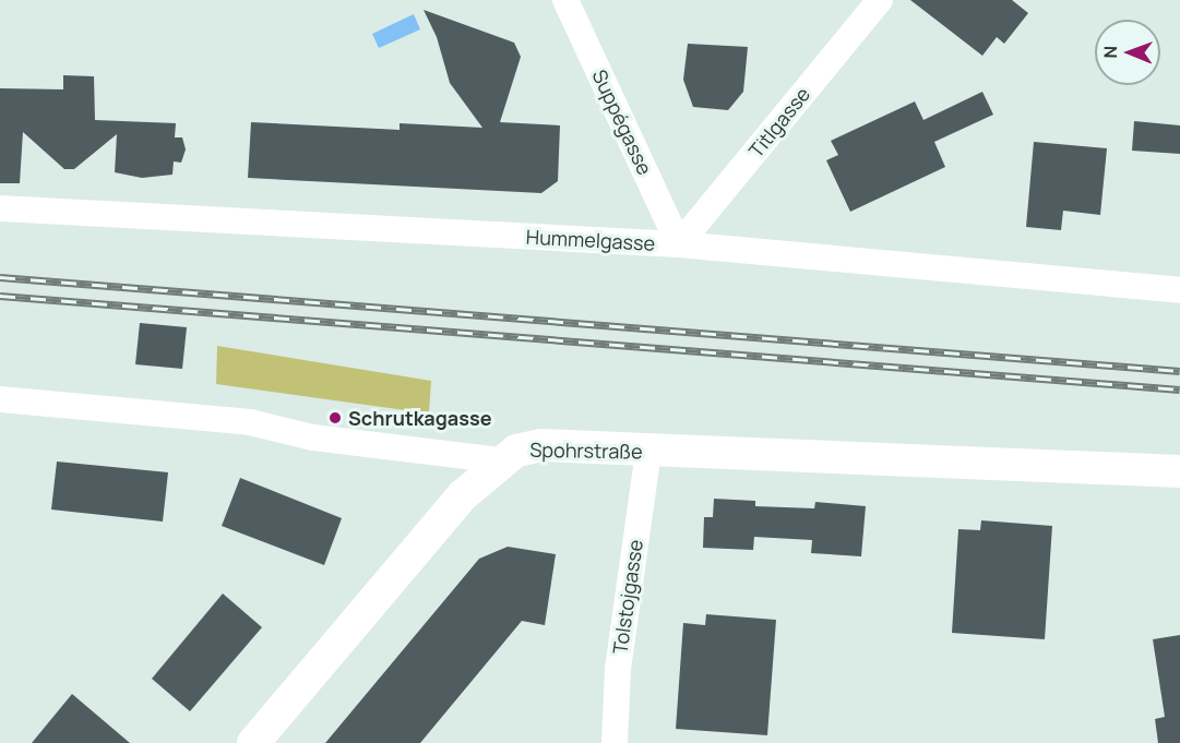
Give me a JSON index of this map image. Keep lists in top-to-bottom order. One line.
{"streets":{"street":["Suppégasse","Titlgasse","Hummelgasse","Spohrstraße","Tolstojgasse"]},"crossings":[["Suppégasse","Titlgasse"],["Suppégasse","Hummelgasse"],["Titlgasse","Hummelgasse"],["Spohrstraße","Tolstojgasse"]],"places":["Schrutkagasse"],"north":"left"}
